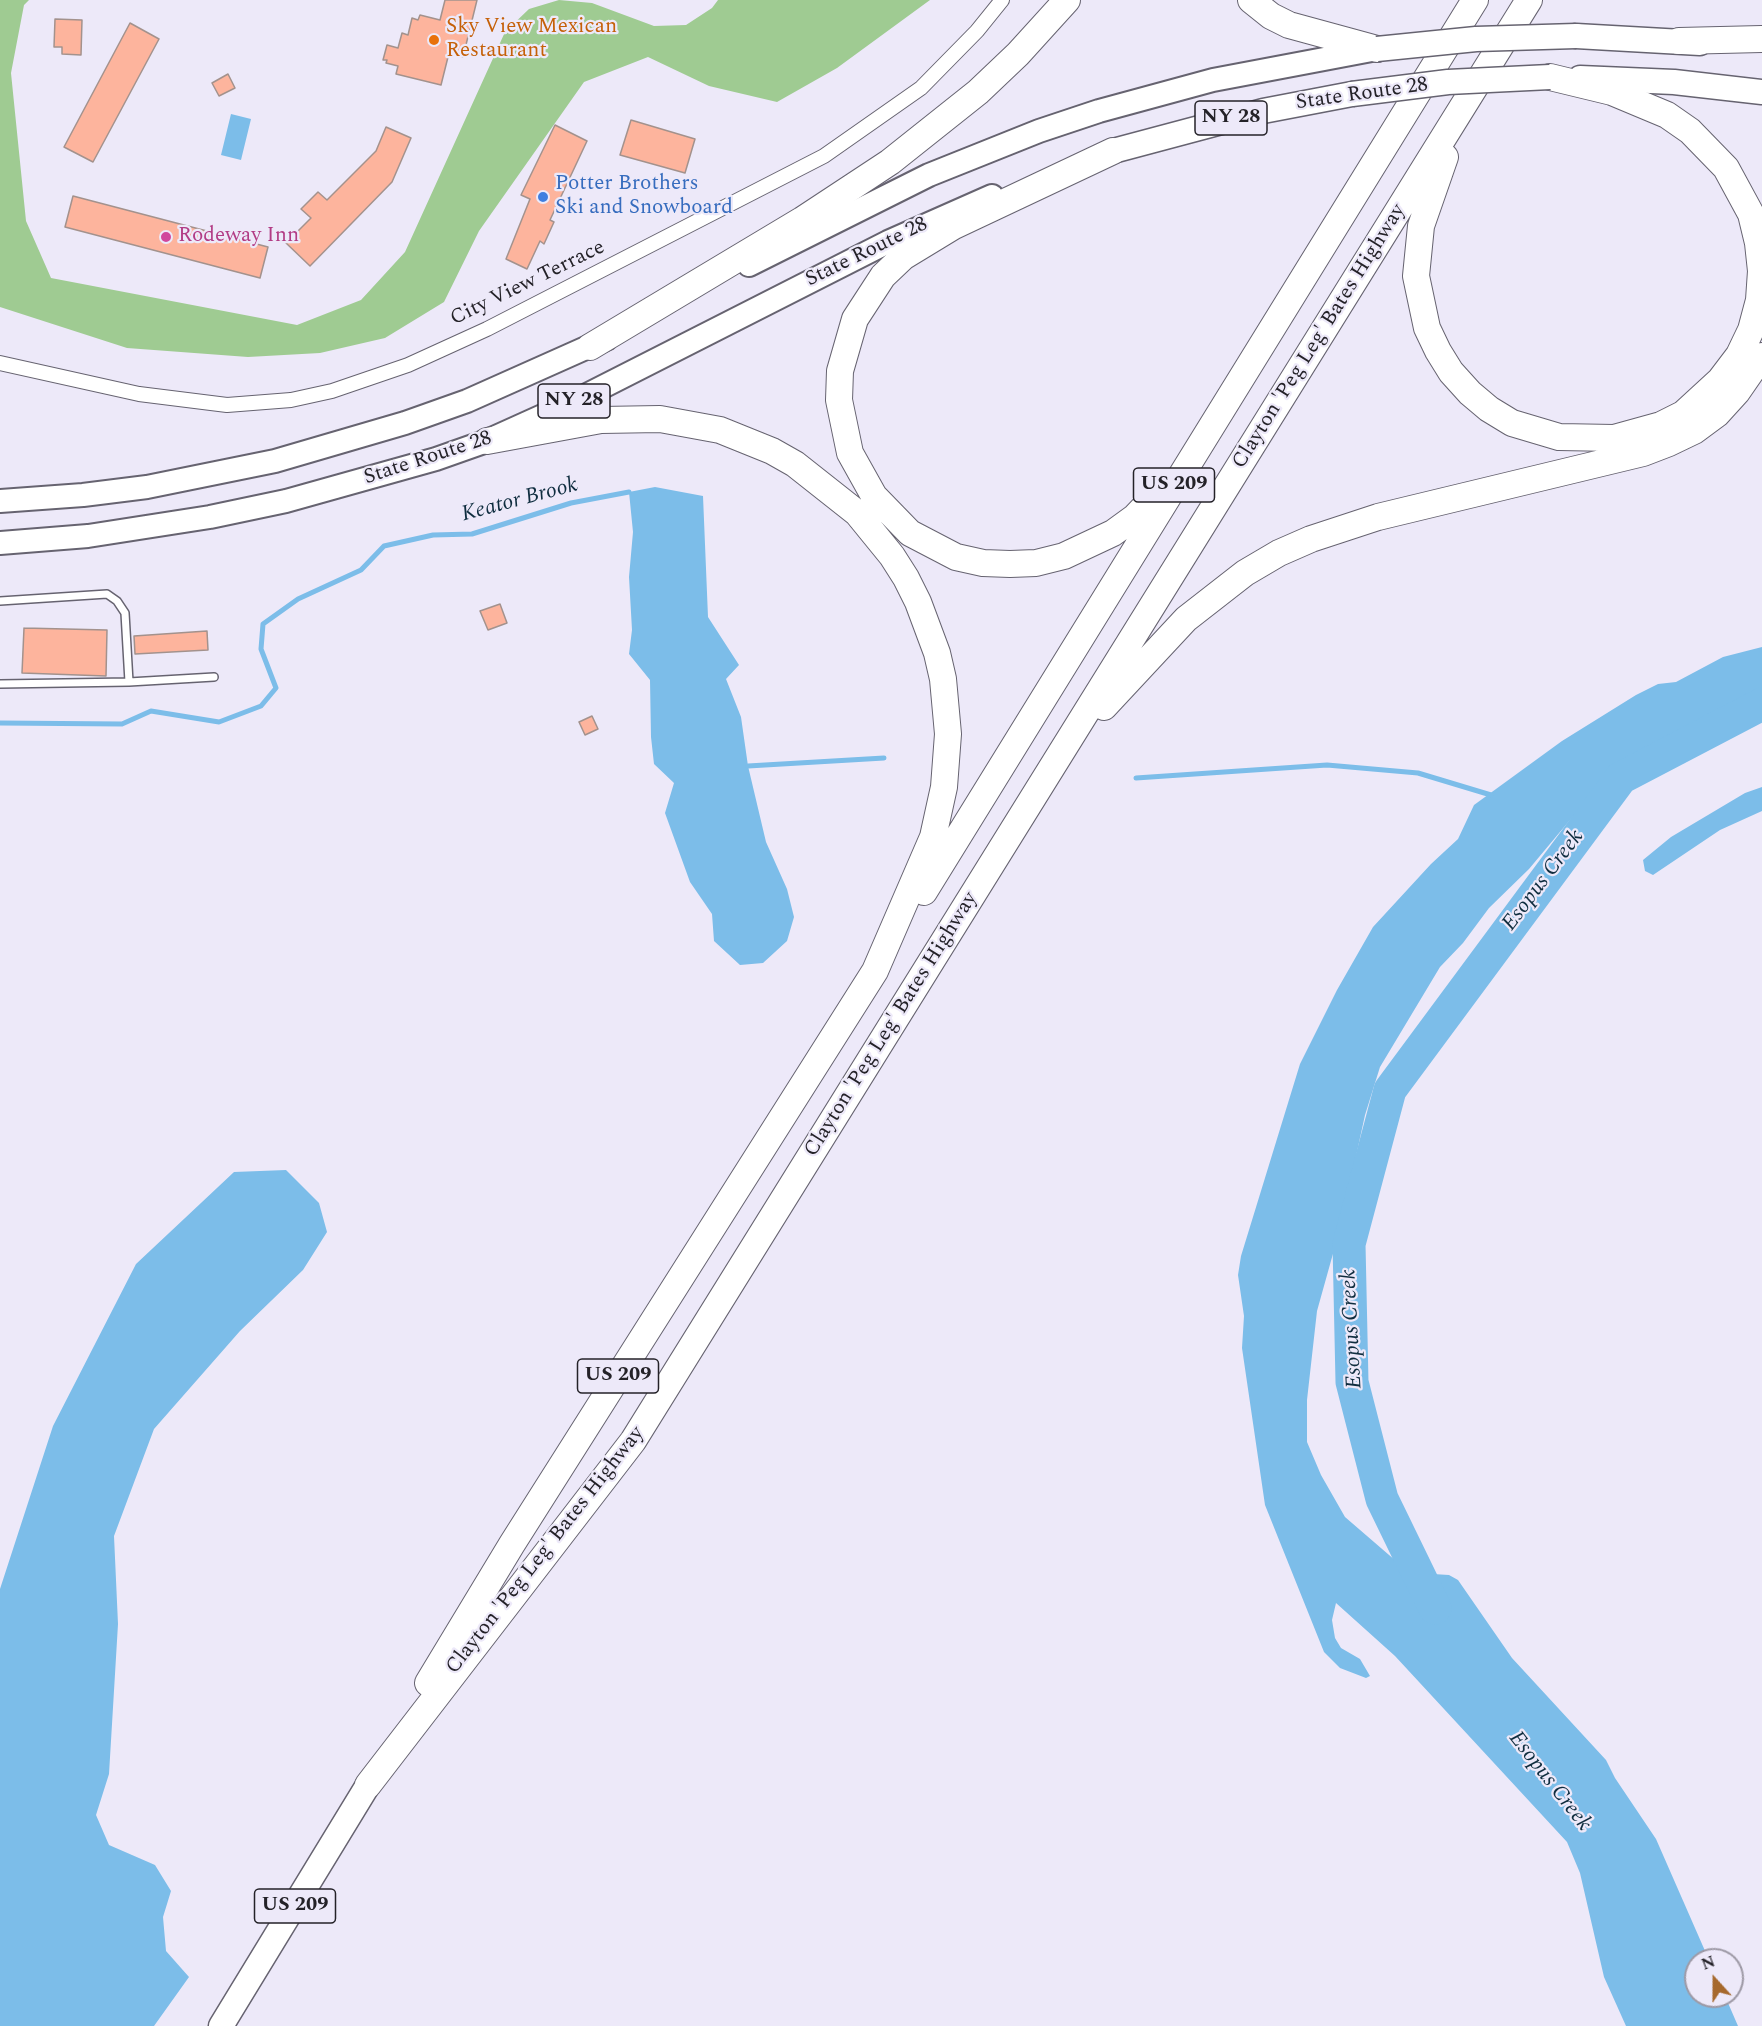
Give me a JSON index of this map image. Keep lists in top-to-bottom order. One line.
{"streets":{"highway":["State Route 28","NY 28","Clayton 'Peg Leg' Bates Highway","US 209"],"street":["City View Terrace"]},"crossings":[["Clayton 'Peg Leg' Bates Highway","US 209"]],"water":["Keator Brook","Esopus Creek"],"places":["Sky View Mexican Restaurant","Potter Brothers Ski and Snowboard","Rodeway Inn"],"north":"top"}
